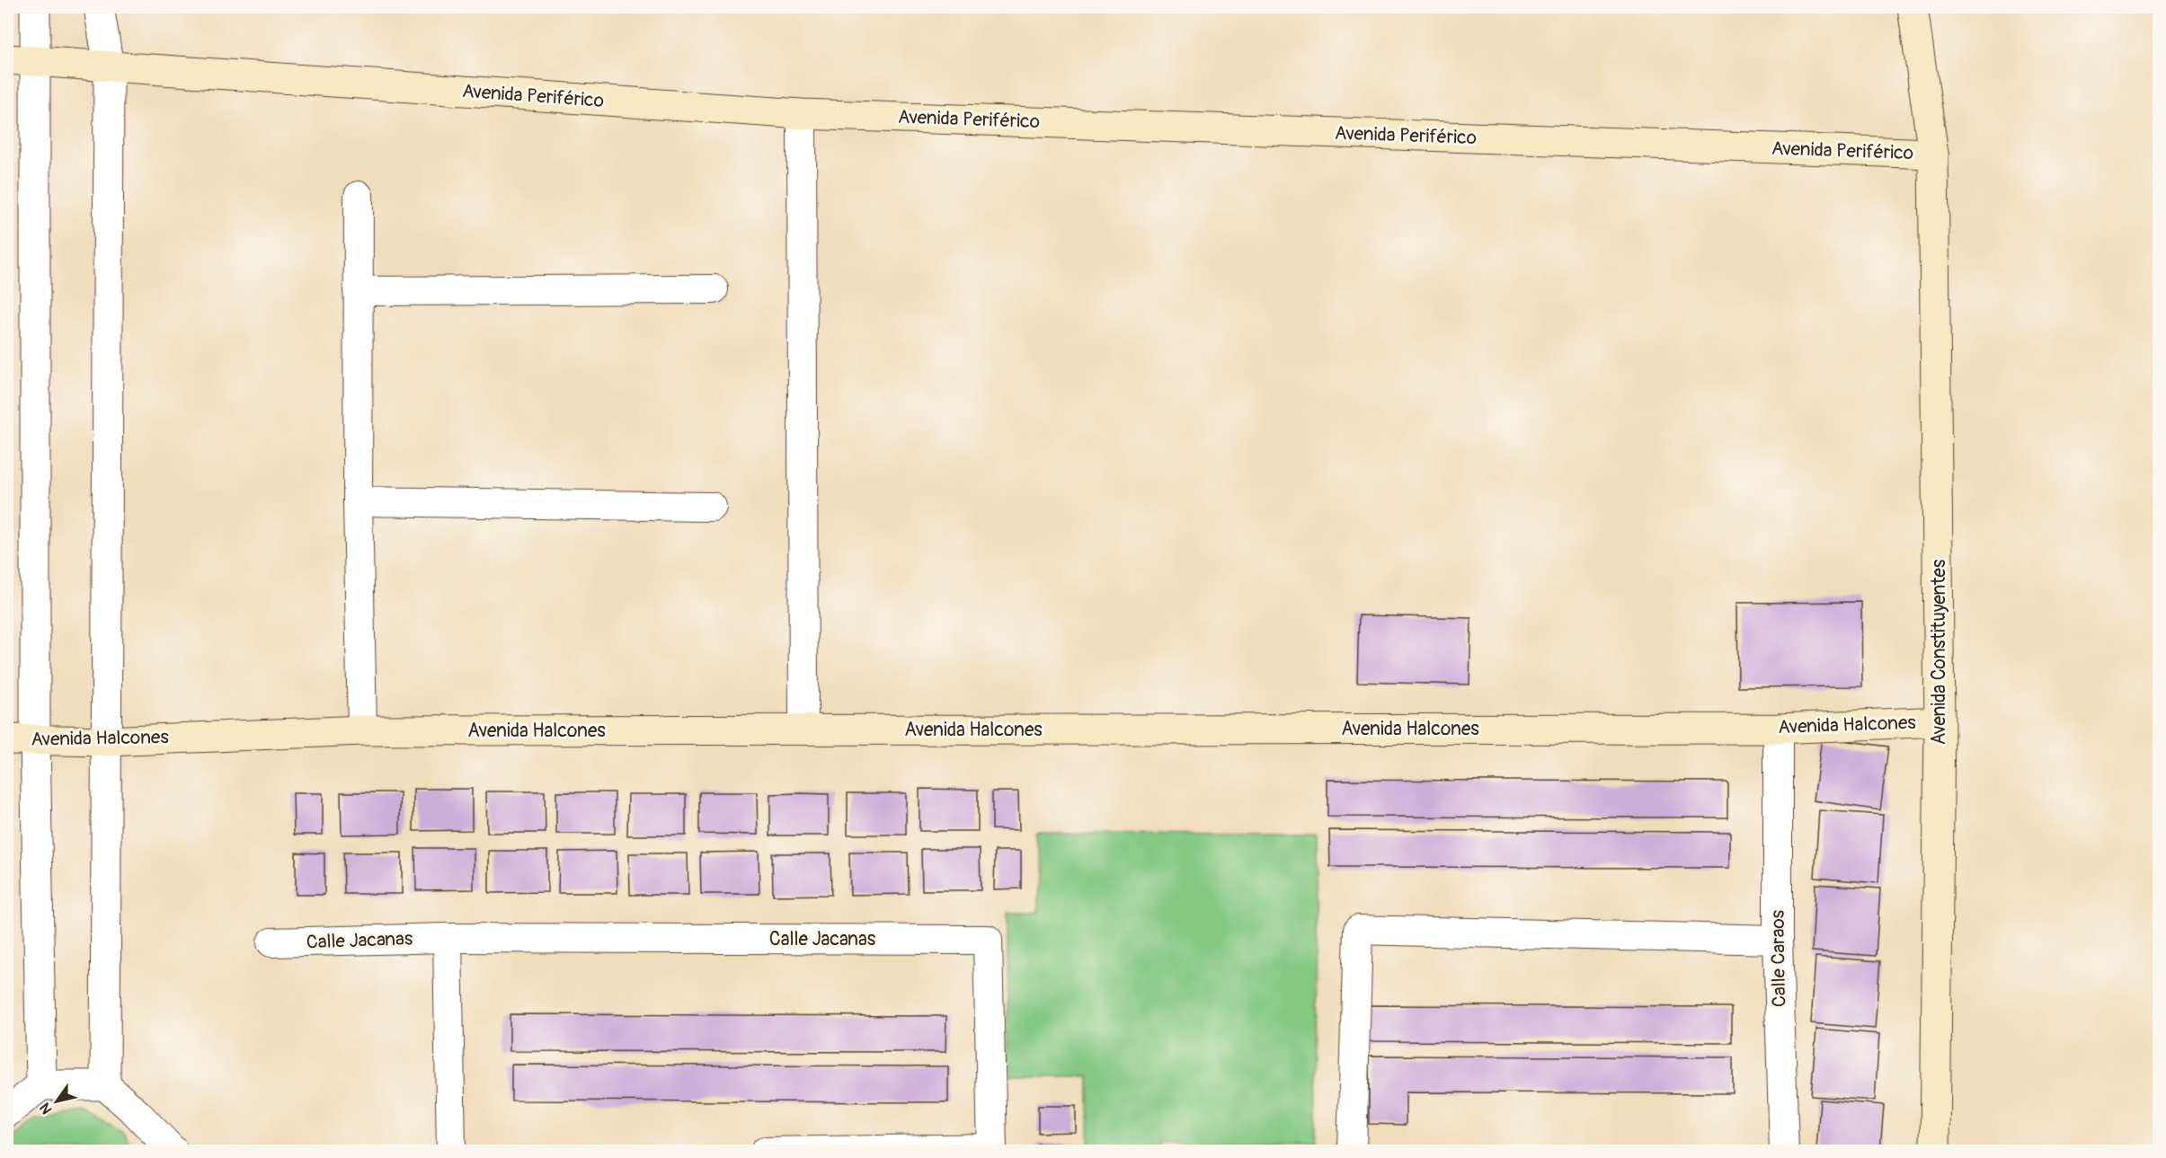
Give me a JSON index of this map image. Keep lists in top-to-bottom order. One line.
{"streets":{"main road":["Avenida Periférico","Avenida Constituyentes","Avenida Halcones"],"street":["Calle Jacanas","Calle Caraos"]},"crossings":[["Avenida Periférico","Avenida Constituyentes"],["Avenida Constituyentes","Avenida Halcones"],["Avenida Halcones","Calle Caraos"]],"north":"bottom left"}
